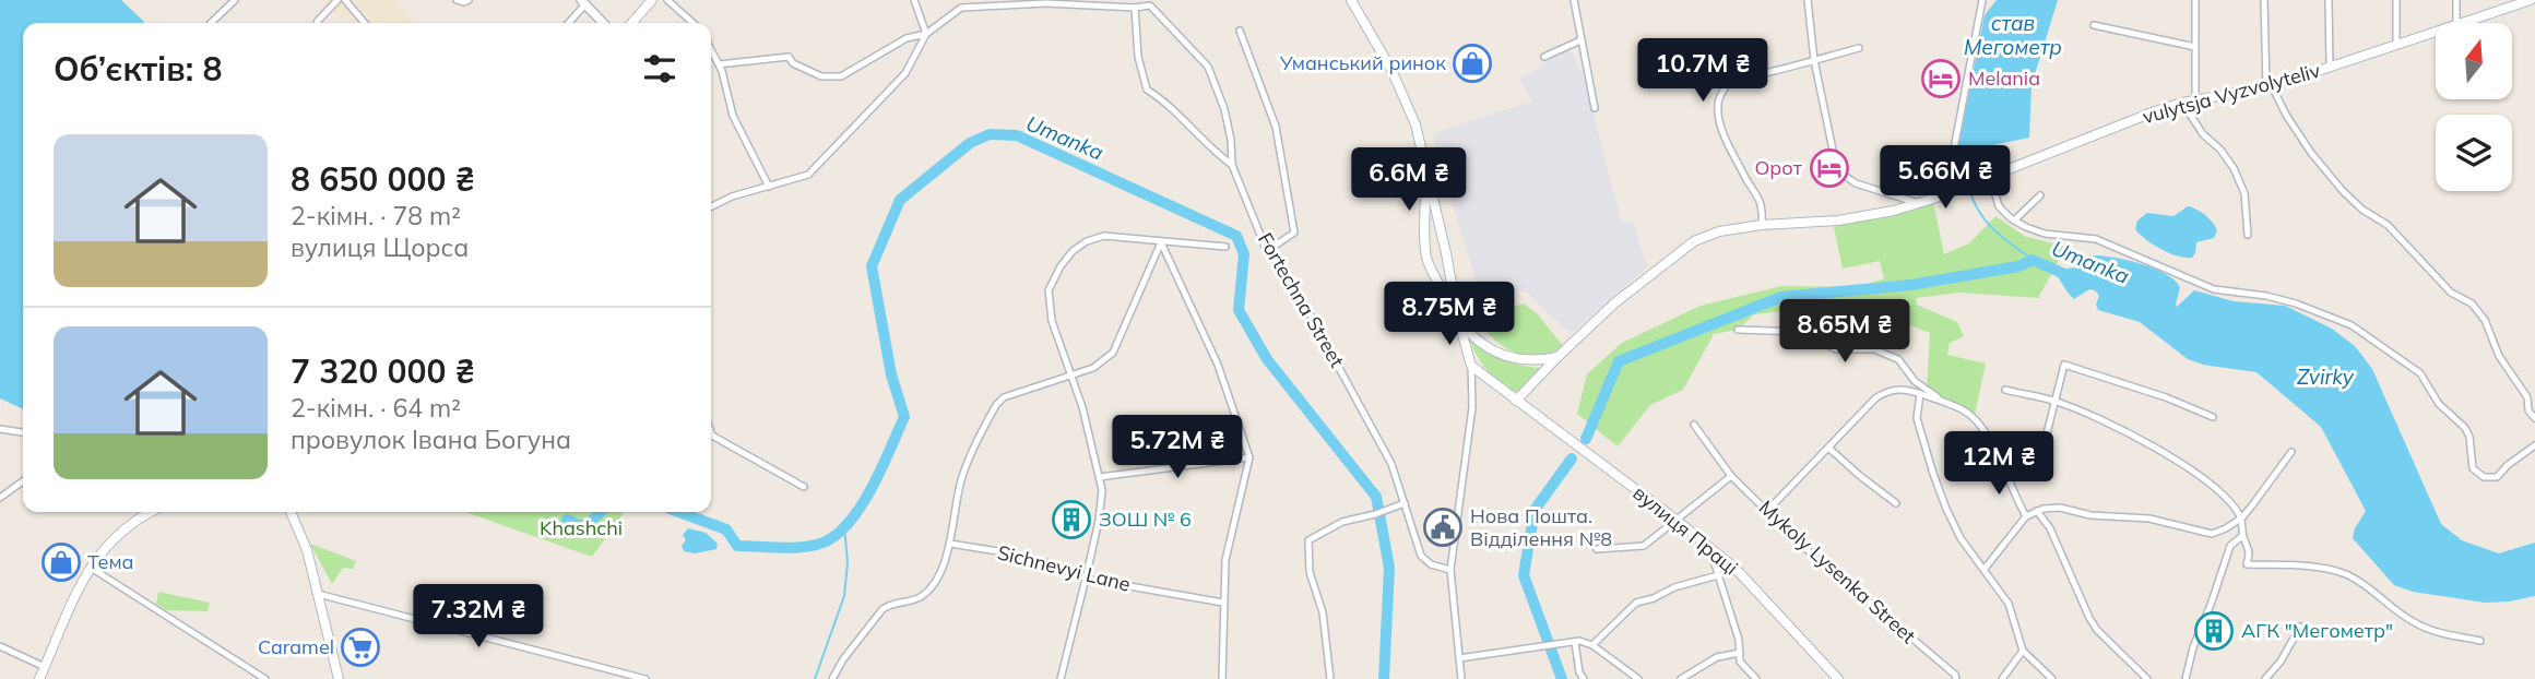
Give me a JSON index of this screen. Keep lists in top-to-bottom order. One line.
{"streets":{"main road":["vulytsja Vyzvolyteliv","вулиця Праці"],"street":["Fortechna Street","Sichnevyi Lane","Mykoly Lysenka Street"]},"crossings":[["vulytsja Vyzvolyteliv","вулиця Праці"]],"water":["став Мегометр","Umanka","Zvirky"],"parks":["Khashchi"],"places":{"shop":["Уманський ринок","Тема"],"hotel":["Melania","Орот"],"building":["ЗОШ № 6","АГК \"Мегометр\""],"public building":["Нова Пошта. Відділення №8"],"supermarket":["Caramel"]},"north":"top","page":{"heading":"Об’єктів: 8","price":["10.7M ₴","5.66M ₴","6.6M ₴","8.75M ₴","8.65M ₴","5.72M ₴","12M ₴","7.32M ₴"],"list":[{"name":"8 650 000 ₴","note":"2-кімн. · 78 m² · вулиця Щорса"},{"name":"7 320 000 ₴","note":"2-кімн. · 64 m² · провулок Івана Богуна"}]}}
